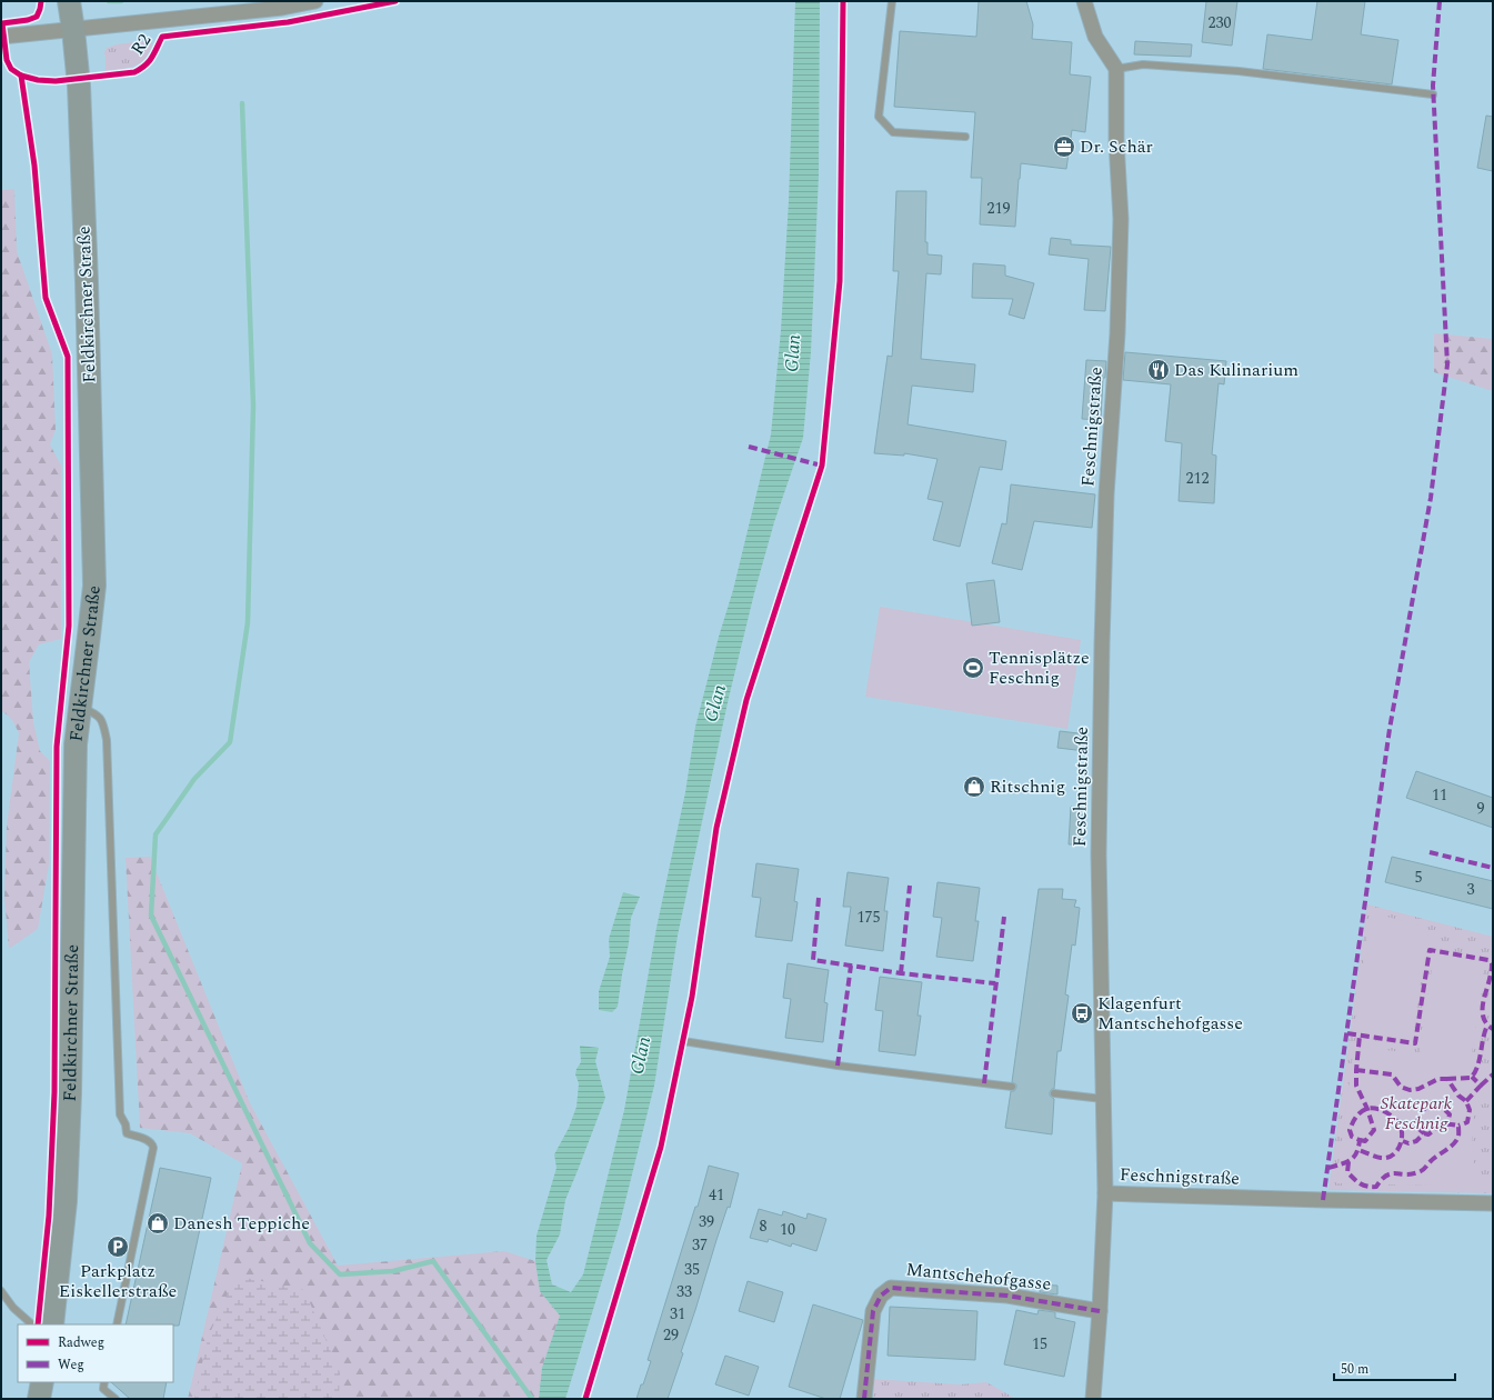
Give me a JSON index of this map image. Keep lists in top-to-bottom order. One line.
{"streets":{"main road":["Feldkirchner Straße"],"street":["Feschnigstraße","Mantschehofgasse"],"cycle path":["R2"]},"water":["Glan"],"parks":["Skatepark Feschnig"],"places":{"office":["Dr. Schär"],"restaurant":["Das Kulinarium"],"sports":["Tennisplätze Feschnig"],"shop":["Ritschnig","Danesh Teppiche"],"bus stop":["Klagenfurt Mantschehofgasse"],"parking":["Parkplatz Eiskellerstraße"]},"house_numbers":["230","219","212","11","9","5","3","175","41","39","8","10","37","35","33","31","29","15"],"legend":["Radweg","Weg"],"scale_bar":"50 m"}
